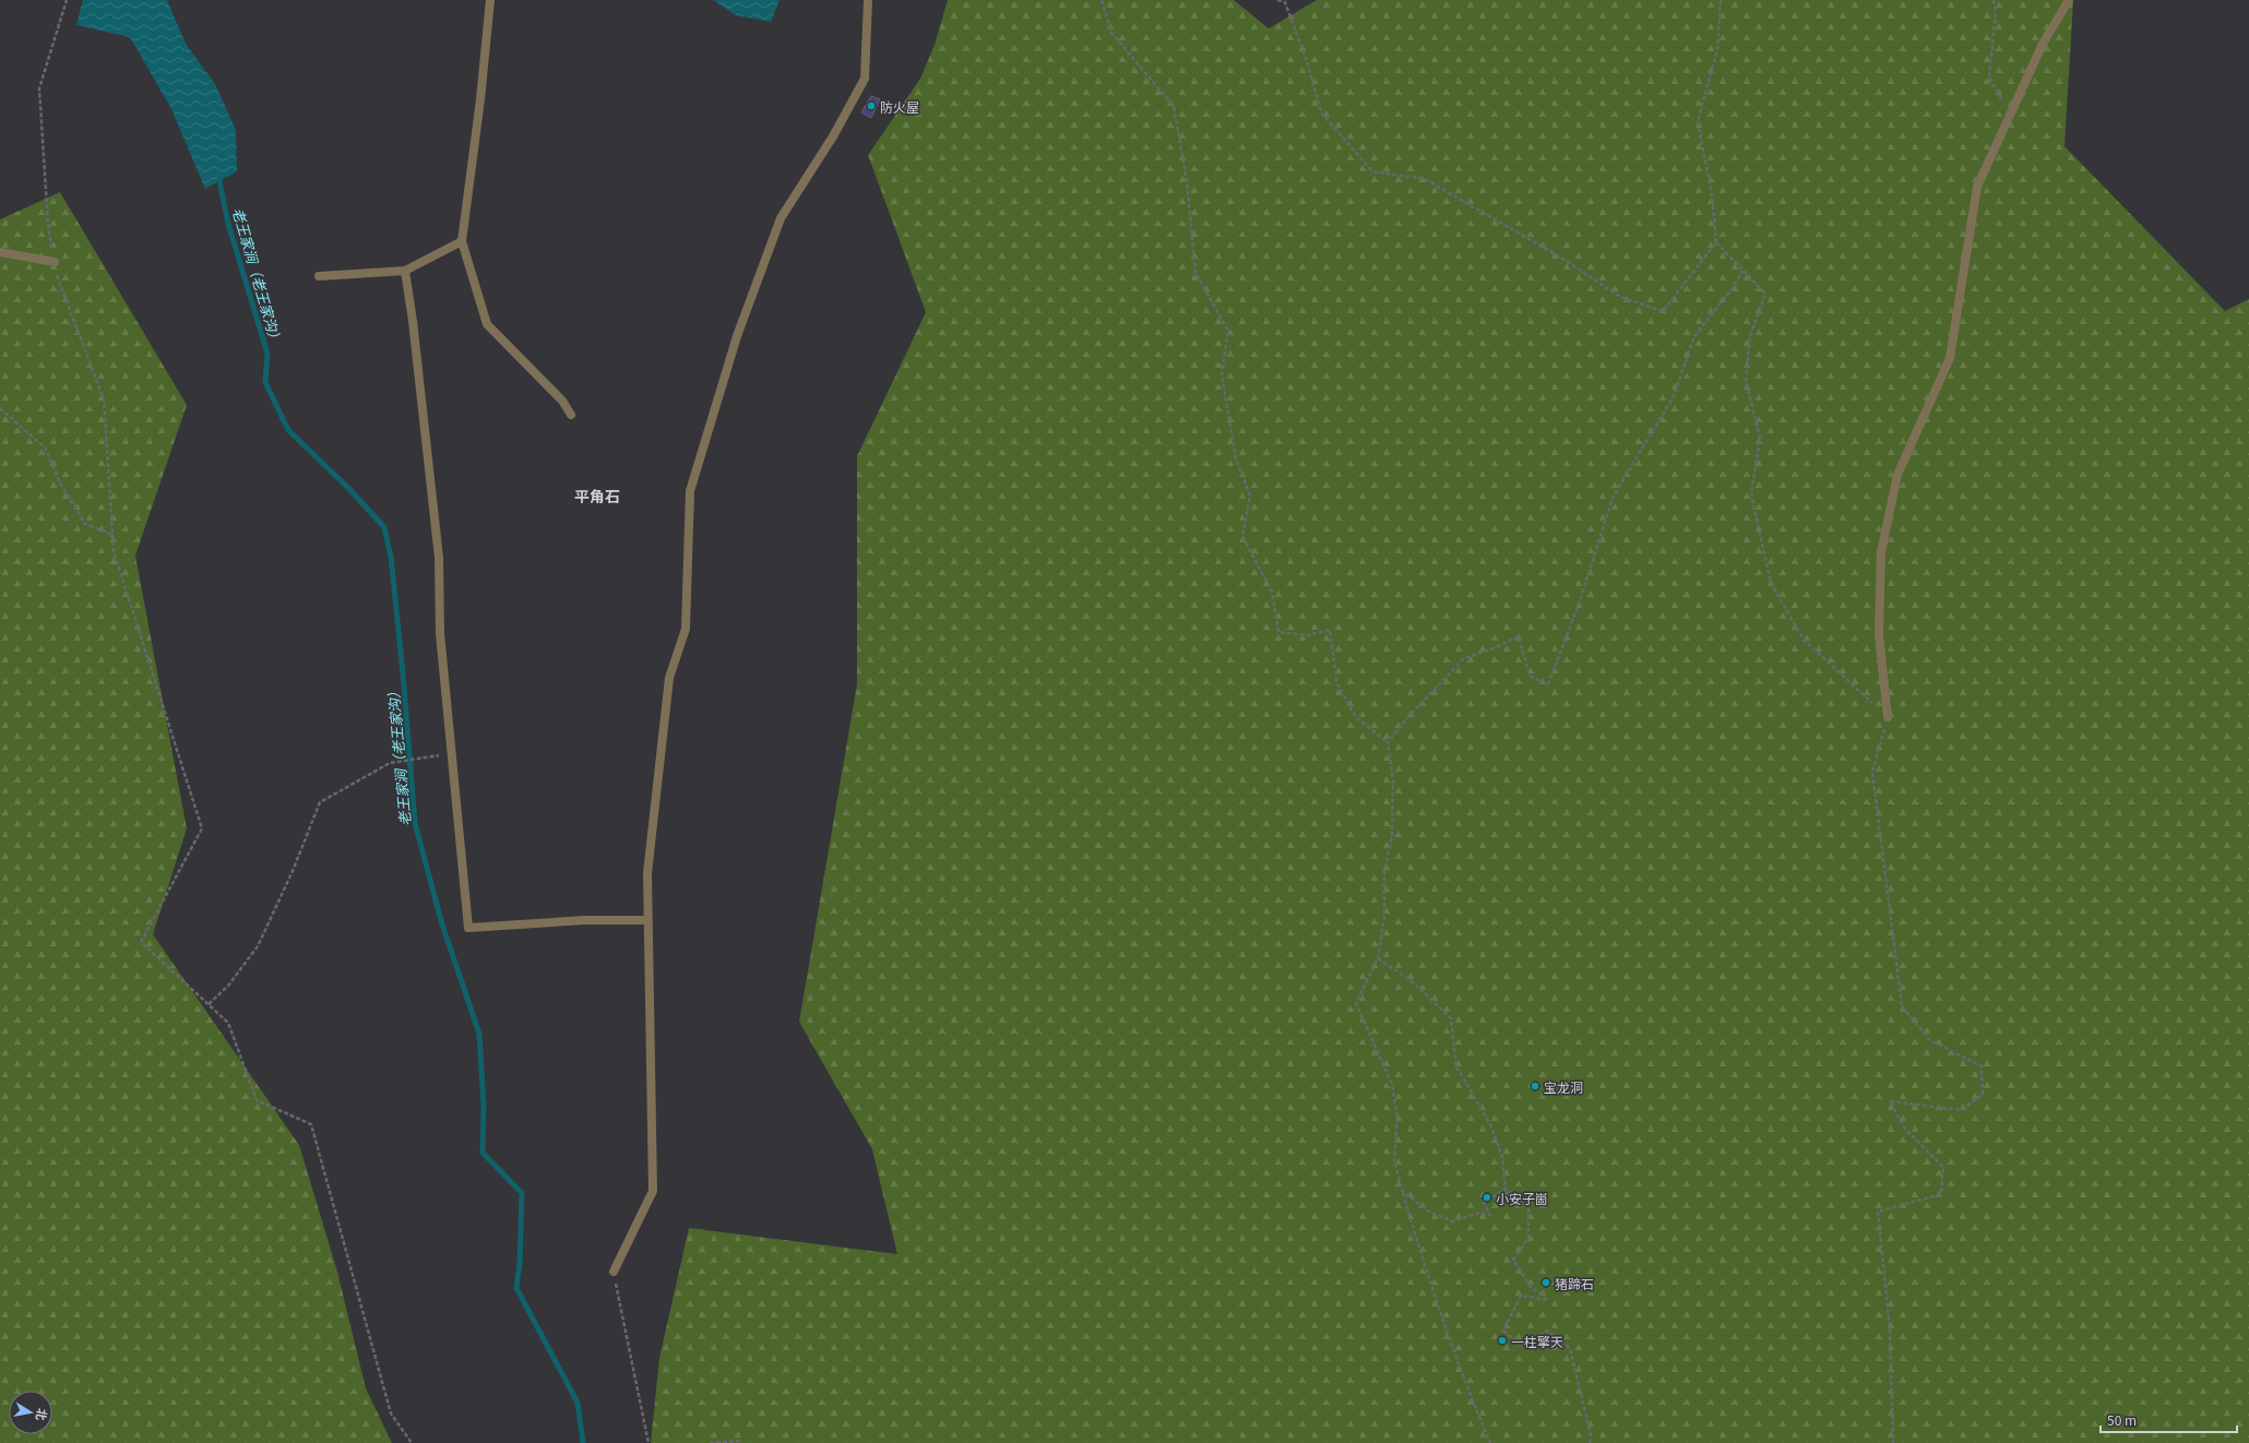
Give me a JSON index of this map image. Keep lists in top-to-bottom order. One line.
{"districts":["平角石"],"water":["老王家涧（老王家沟）"],"places":["防火屋","宝龙洞","小安子崮","猪蹄石","一柱擎天"],"scale_bar":"50 m","north":"right"}
